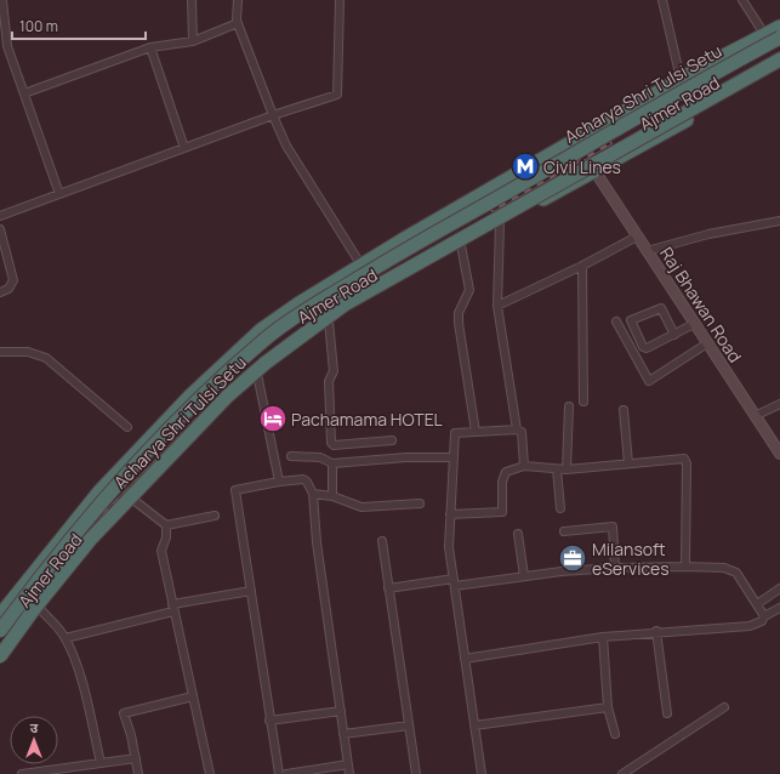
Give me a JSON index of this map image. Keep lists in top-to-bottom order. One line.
{"streets":{"highway":["Acharya Shri Tulsi Setu","Ajmer Road"],"street":["Raj Bhawan Road"]},"crossings":[["Ajmer Road","Raj Bhawan Road"]],"places":{"metro station":["Civil Lines"],"hotel":["Pachamama HOTEL"],"office":["Milansoft eServices"]},"scale_bar":"100 m","north":"top"}
